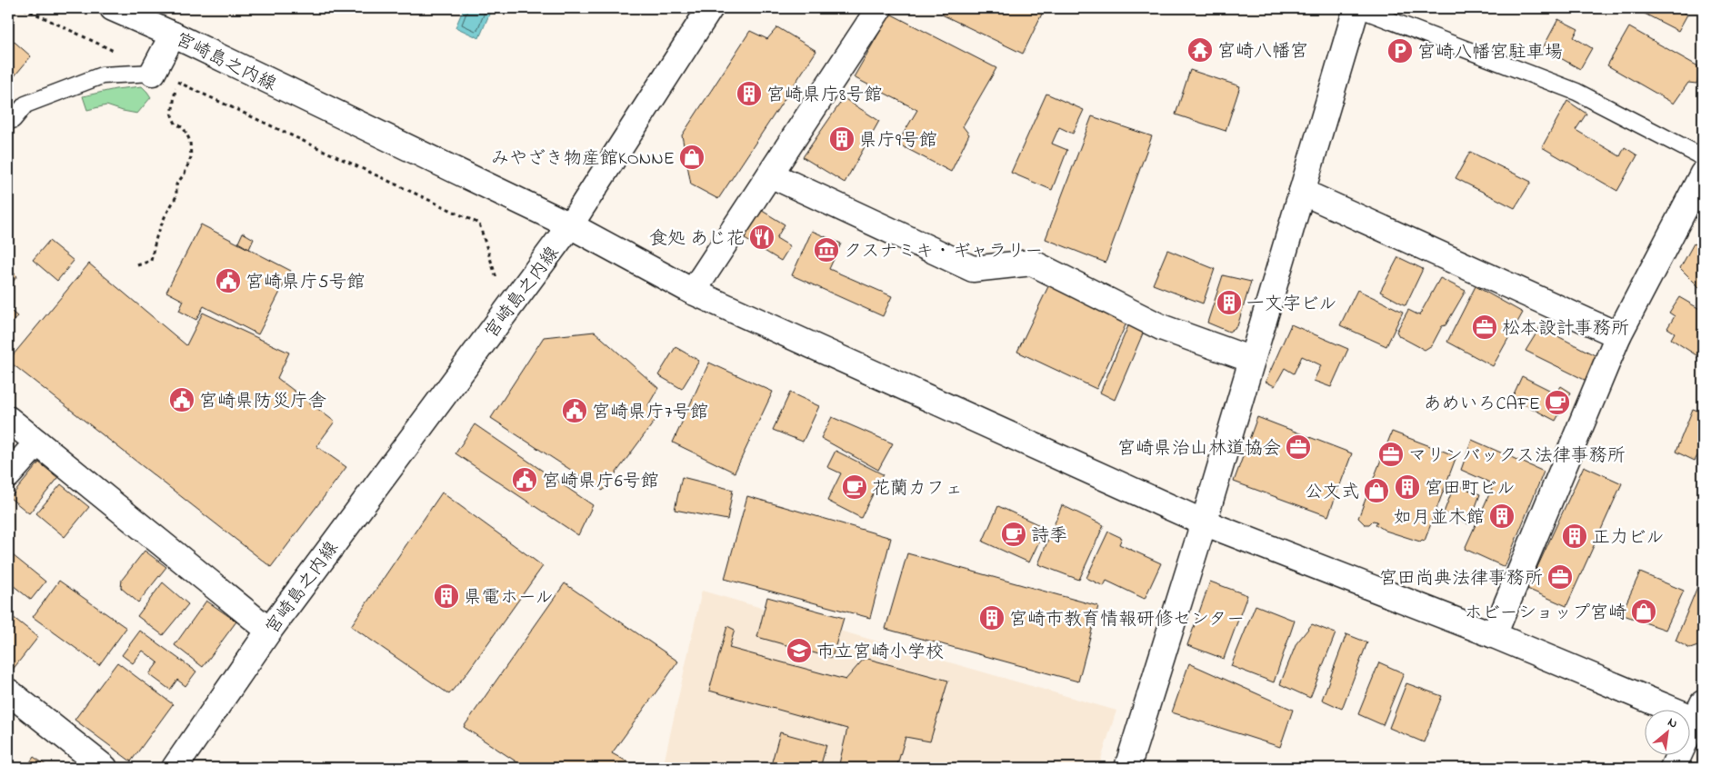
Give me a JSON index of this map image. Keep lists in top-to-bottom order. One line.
{"streets":{"street":["宮崎島之内線"]},"places":{"temple":["宮崎八幡宮"],"parking":["宮崎八幡宮駐車場"],"building":["宮崎県庁8号館","県庁9号館","一文字ビル","宮田町ビル","如月並木館","正力ビル","県電ホール","宮崎市教育情報研修センター"],"shop":["みやざき物産館KONNE","公文式","ホビーショップ宮崎"],"restaurant":["食処 あじ花"],"museum":["クスナミキ・ギャラリー"],"public building":["宮崎県庁5号館","宮崎県防災庁舎","宮崎県庁7号館","宮崎県庁6号館"],"office":["松本設計事務所","宮崎県治山林道協会","マリンバックス法律事務所","宮田尚典法律事務所"],"cafe":["あめいろCAFE","花蘭カフェ","詩季"],"school or university":["市立宮崎小学校"]},"north":"top right"}
